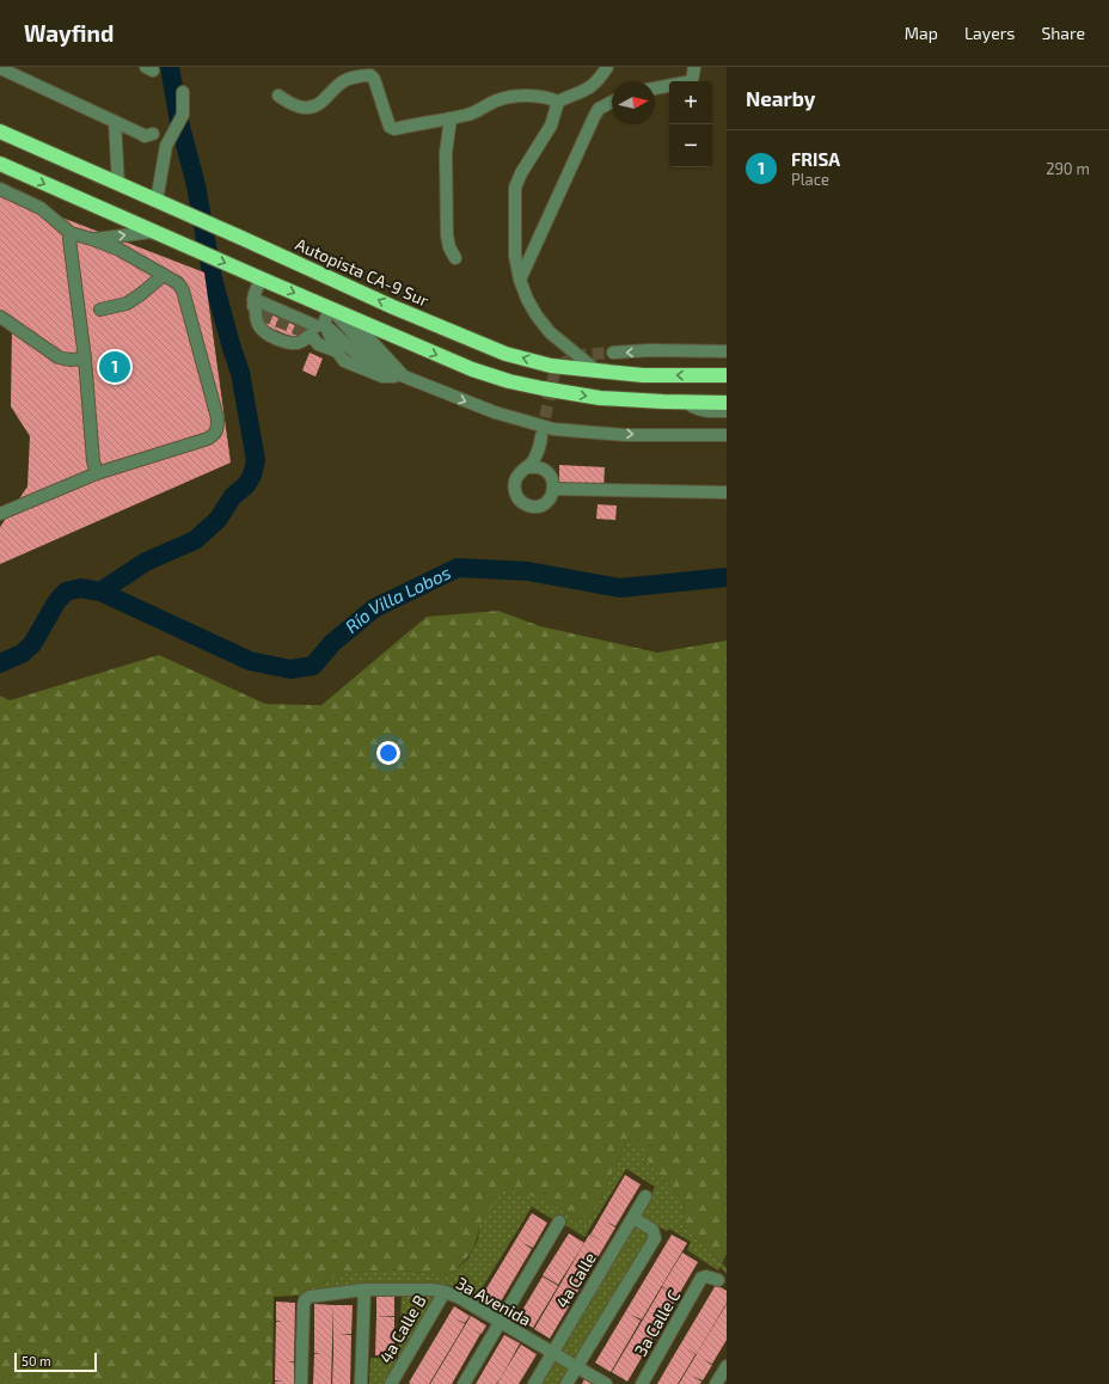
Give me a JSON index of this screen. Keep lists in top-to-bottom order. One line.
{"streets":{"highway":["Autopista CA-9 Sur"],"street":["4a Calle","3a Avenida","3a Calle C","4a Calle B"]},"crossings":[["4a Calle","3a Avenida"],["3a Avenida","4a Calle B"]],"water":["Río Villa Lobos"],"scale_bar":"50 m","north":"right","page":{"header":"Wayfind","nav":["Map","Layers","Share"],"heading":"Nearby","map_buttons":["+","−"],"list":[{"mark":"1","name":"FRISA","note":"Place","value":"290 m"}],"pins":"1","scale":"50 m"}}
